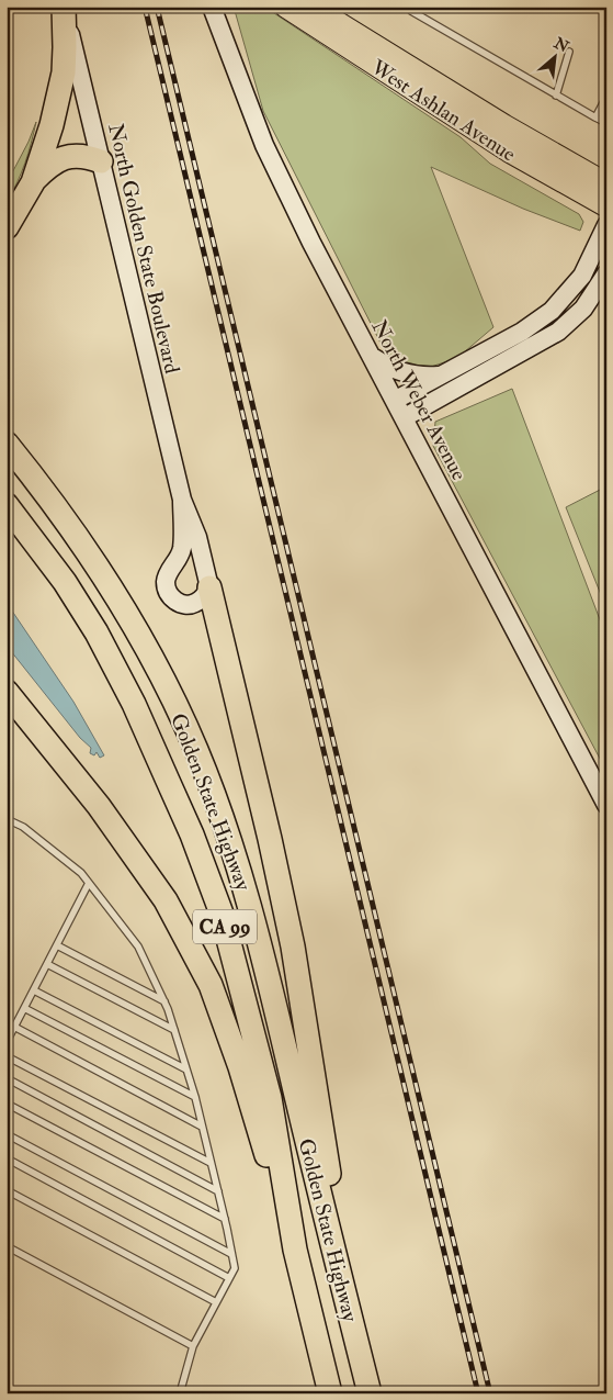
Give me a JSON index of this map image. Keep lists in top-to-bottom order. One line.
{"streets":{"highway":["Golden State Highway","CA 99"],"main road":["West Ashlan Avenue","North Golden State Boulevard","North Weber Avenue"]},"north":"top right"}
